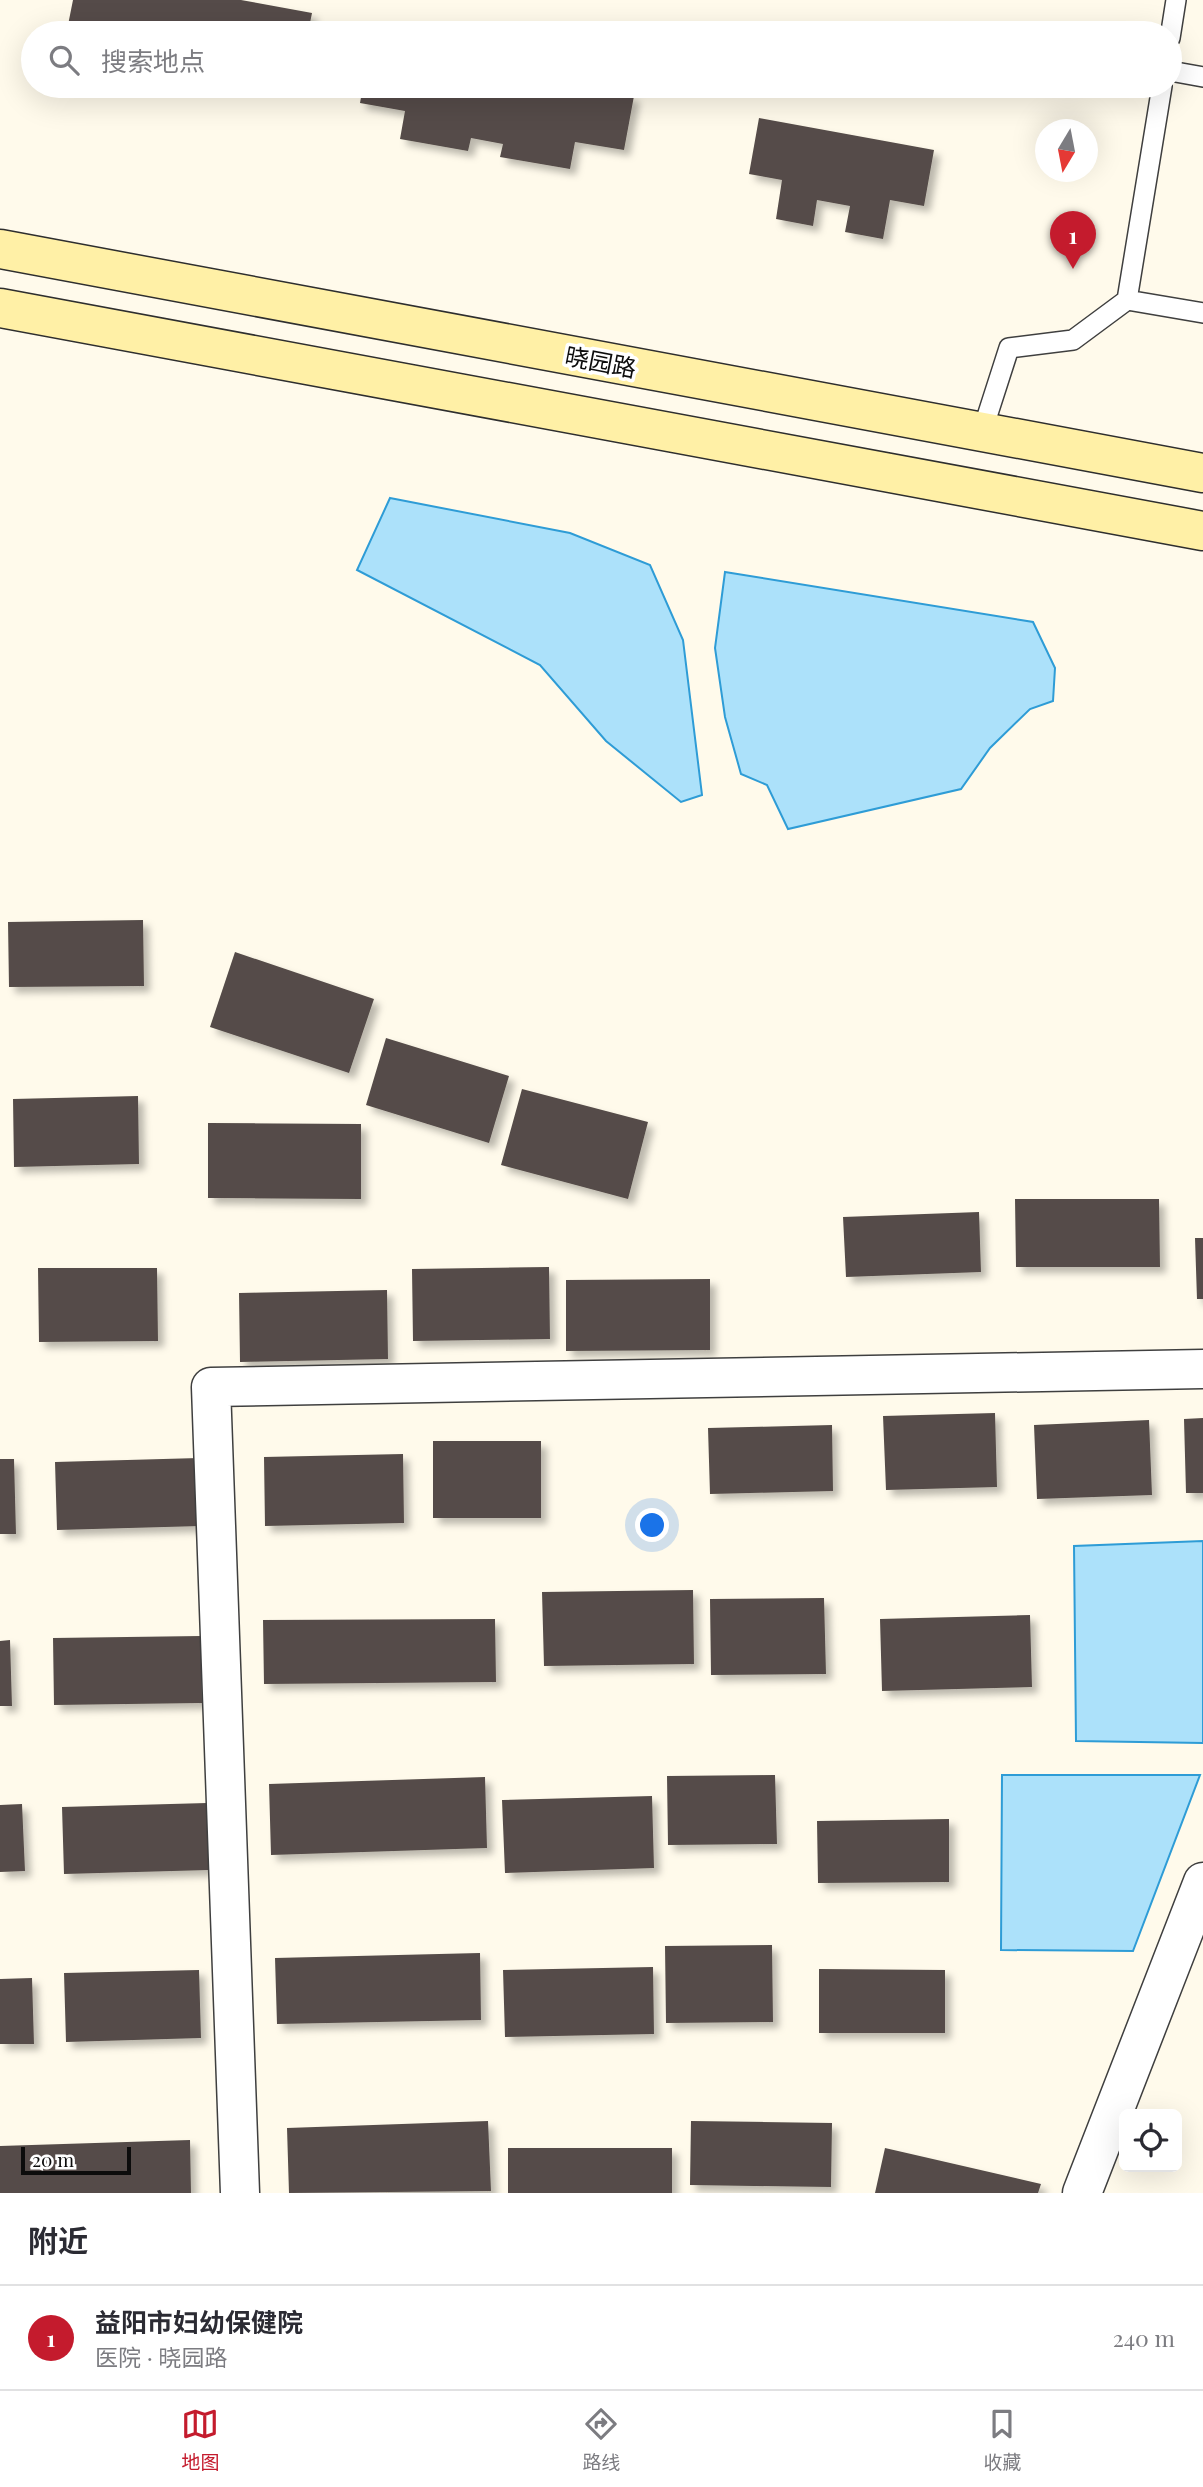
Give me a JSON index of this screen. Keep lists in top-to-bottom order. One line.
{"streets":{"street":["晓园路"]},"scale_bar":"20 m","north":"bottom","page":{"search":"搜索地点","pins":"1","scale":"20 m","heading":"附近","list":[{"mark":"1","name":"益阳市妇幼保健院","note":"医院 · 晓园路","value":"240 m"}],"nav":["地图","路线","收藏"]}}
